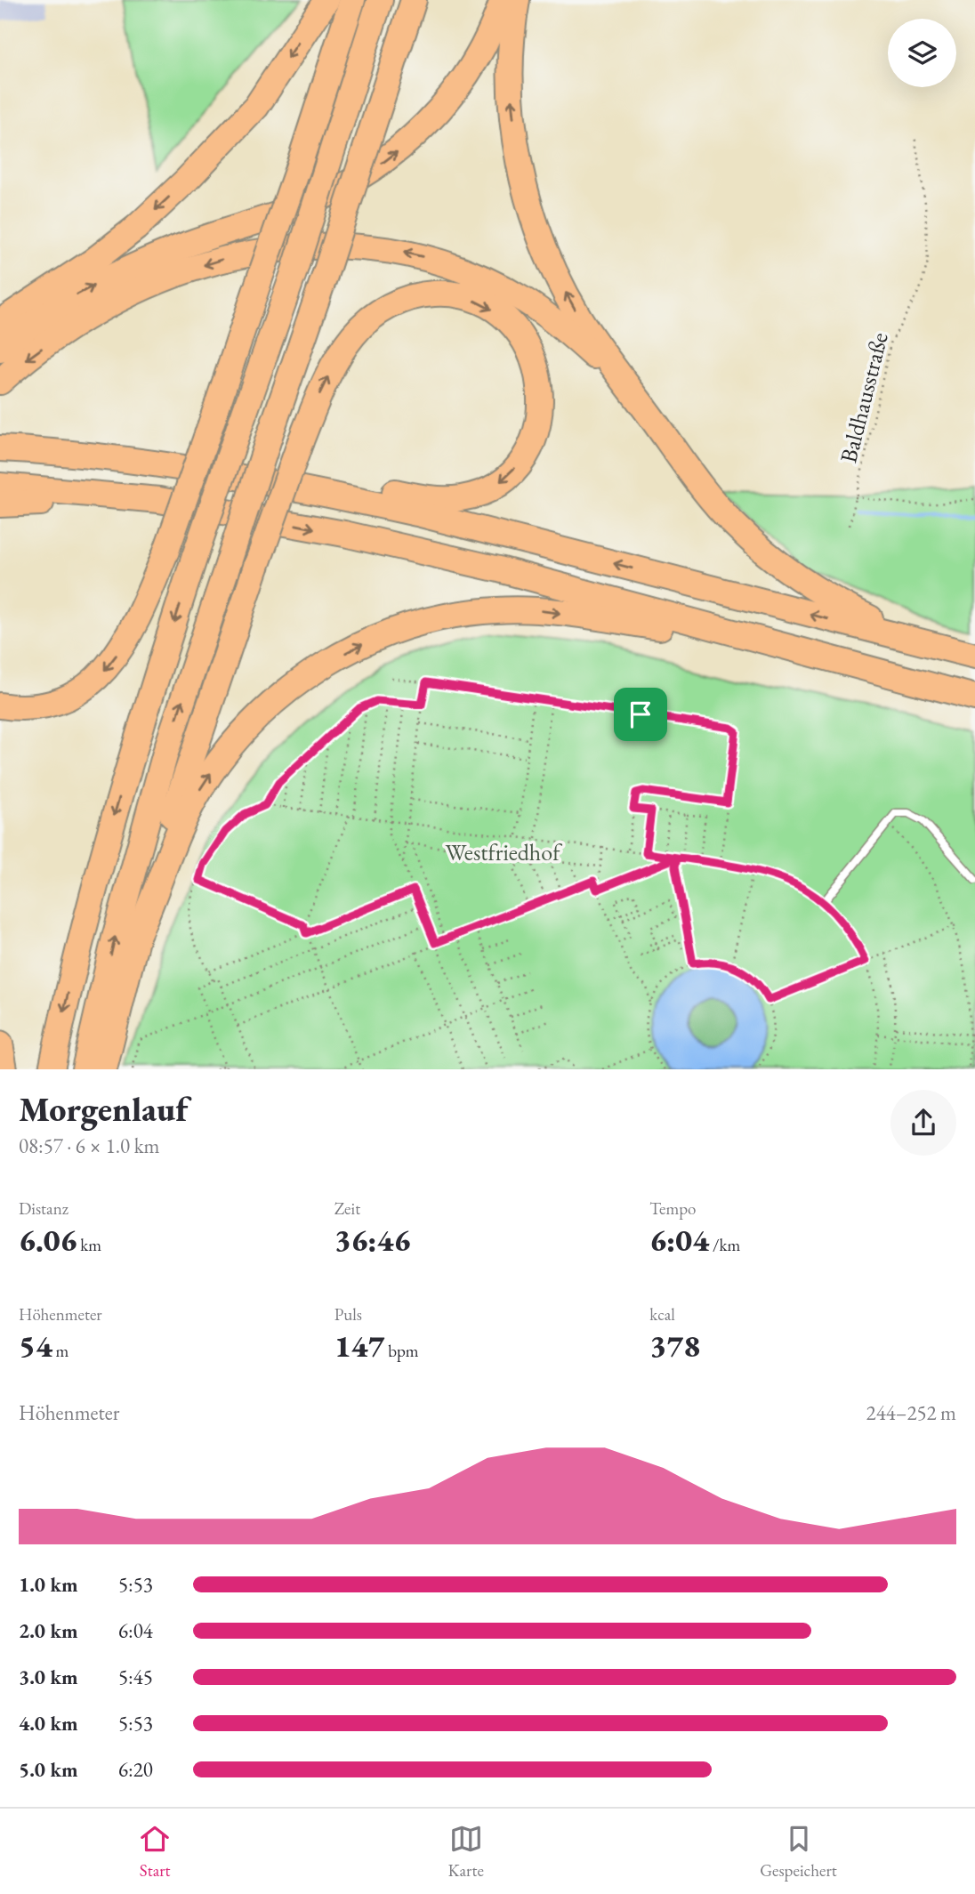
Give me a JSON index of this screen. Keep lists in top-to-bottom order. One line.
{"streets":{"path":["Baldhausstraße"]},"parks":["Westfriedhof"],"page":{"heading":["Morgenlauf","08:57 · 6 × 1.0 km"],"stats":[["Distanz","6.06 km"],["Zeit","36:46"],["Tempo","6:04 /km"],["Höhenmeter","54 m"],["Puls","147 bpm"],["kcal","378"]],"chart":["Höhenmeter","244–252 m"],"list":[{"name":"1.0 km","note":"5:53"},{"name":"2.0 km","note":"6:04"},{"name":"3.0 km","note":"5:45"},{"name":"4.0 km","note":"5:53"},{"name":"5.0 km","note":"6:20"}],"tabs":["Start","Karte","Gespeichert"]}}
